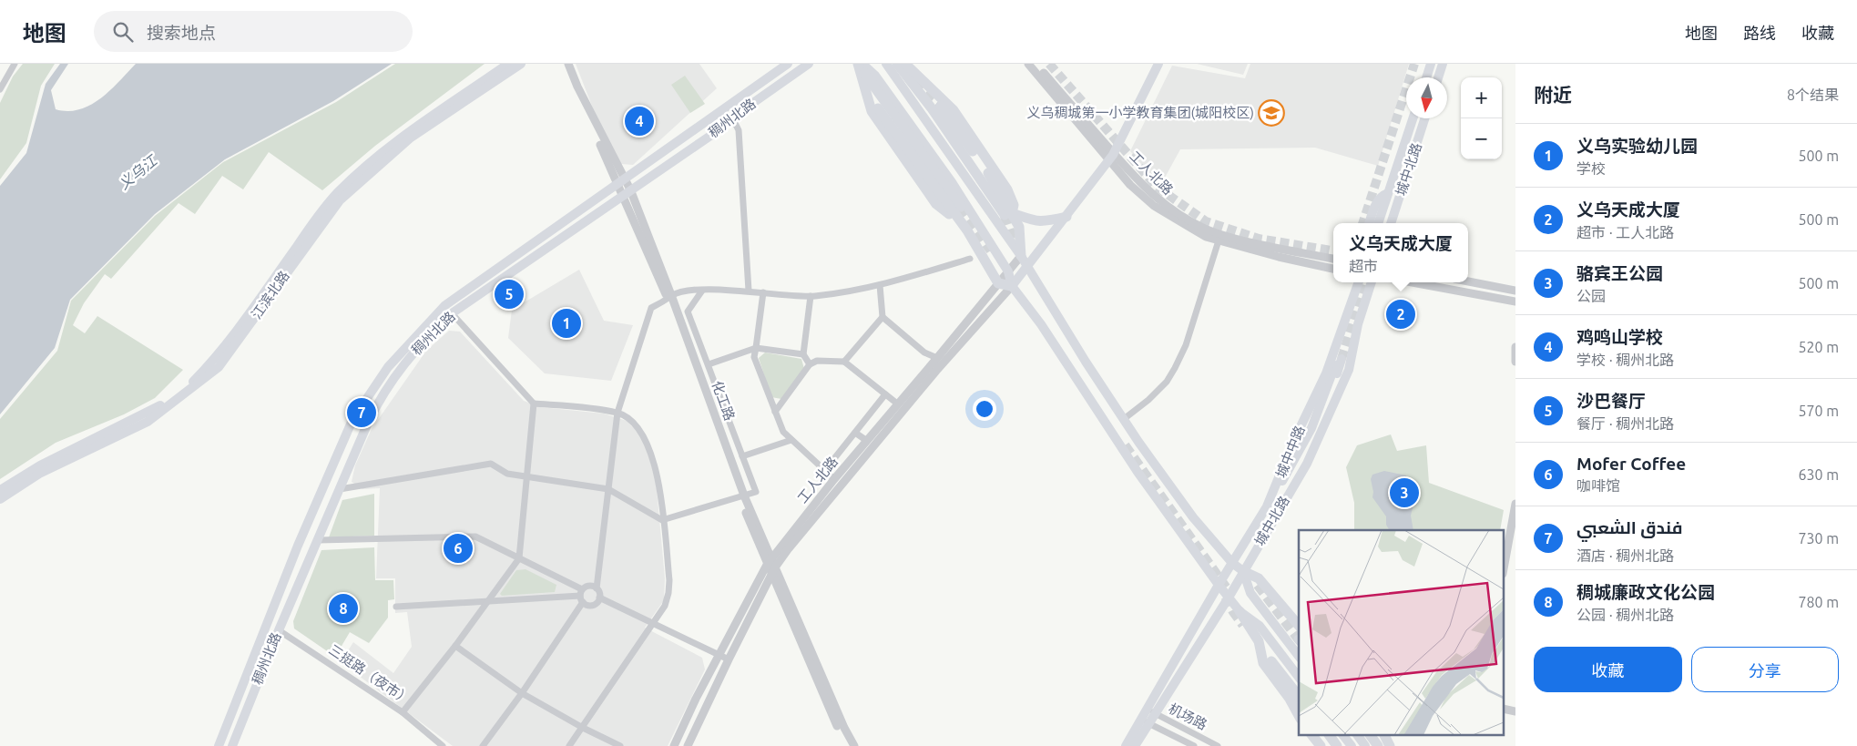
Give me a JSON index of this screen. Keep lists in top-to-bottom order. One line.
{"streets":{"main road":["稠州北路","城中北路","江滨北路","城中中路"],"street":["工人北路","化工路","三挺路（夜市）","机场路"]},"crossings":[["稠州北路","化工路"],["稠州北路","三挺路（夜市）"],["城中北路","城中中路"],["城中北路","机场路"],["工人北路","化工路"],["城中中路","机场路"]],"water":["义乌江"],"places":{"school or university":["义乌稠城第一小学教育集团(城阳校区)"]},"north":"bottom","page":{"header":"地图","search":"搜索地点","nav":["地图","路线","收藏"],"heading":["附近","8个结果"],"map_buttons":["+","−"],"pins":["4","5","2","1","7","3","6","8"],"list":[{"mark":"1","name":"义乌实验幼儿园","note":"学校","value":"500 m"},{"mark":"2","name":"义乌天成大厦","note":"超市 · 工人北路","value":"500 m"},{"mark":"3","name":"骆宾王公园","note":"公园","value":"500 m"},{"mark":"4","name":"鸡鸣山学校","note":"学校 · 稠州北路","value":"520 m"},{"mark":"5","name":"沙巴餐厅","note":"餐厅 · 稠州北路","value":"570 m"},{"mark":"6","name":"Mofer Coffee","note":"咖啡馆","value":"630 m"},{"mark":"7","name":"فندق الشعبي","note":"酒店 · 稠州北路","value":"730 m"},{"mark":"8","name":"稠城廉政文化公园","note":"公园 · 稠州北路","value":"780 m"}],"popup":["义乌天成大厦","超市"],"buttons":["收藏","分享"]}}
